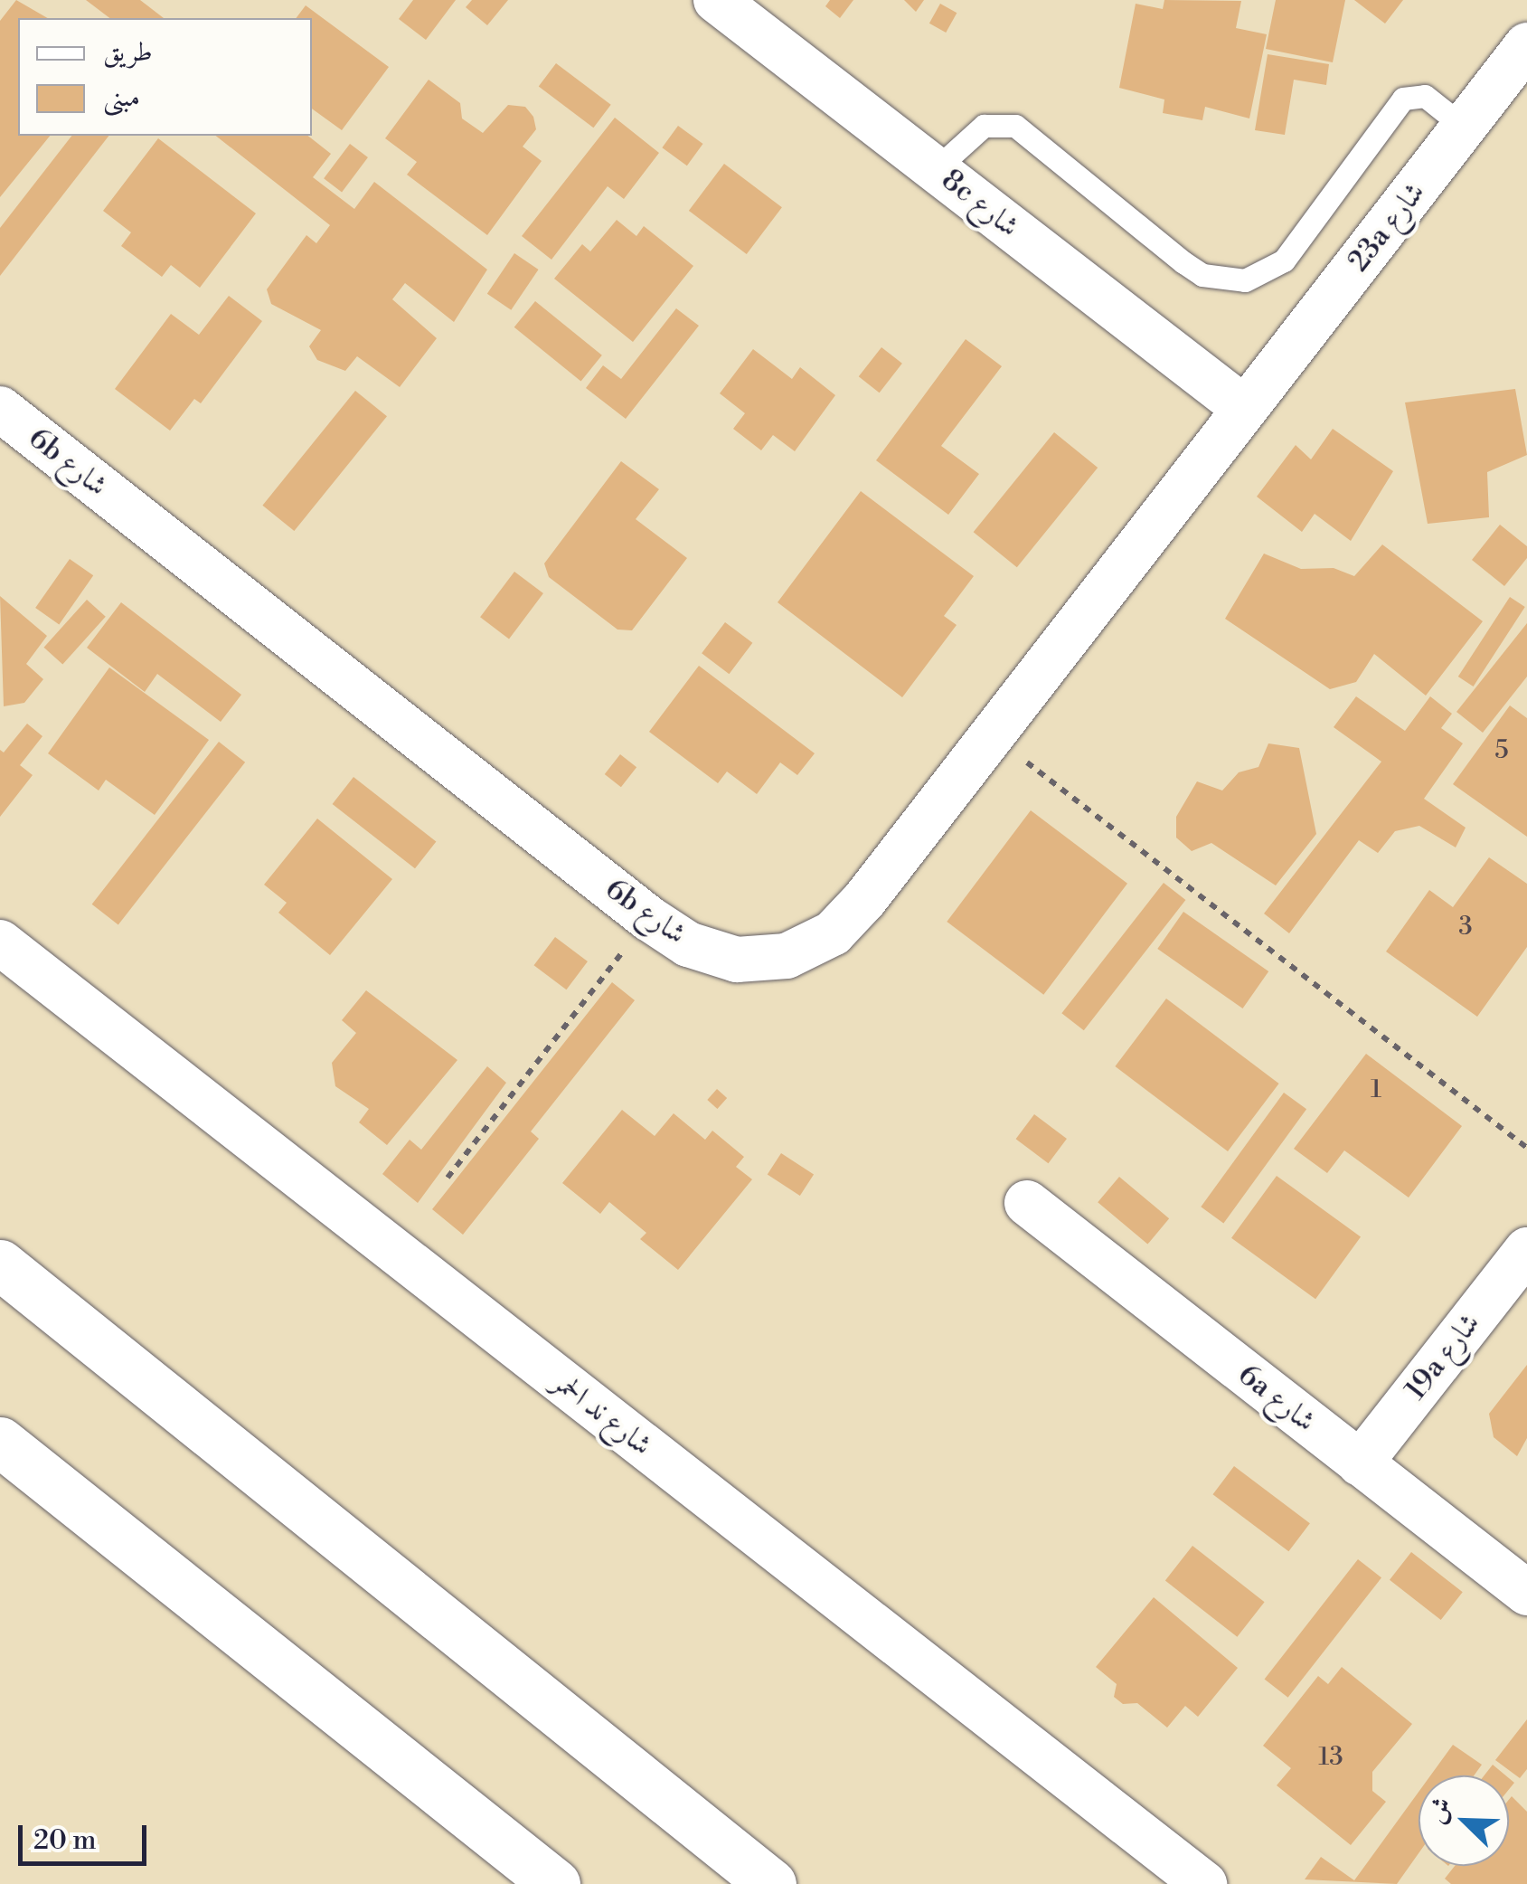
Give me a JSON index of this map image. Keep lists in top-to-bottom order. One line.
{"streets":{"street":["8c شارع","23a شارع","6b شارع","19a شارع","6a شارع","شارع ند الحمر"]},"crossings":[["8c شارع","23a شارع"],["8c شارع","6b شارع"],["23a شارع","6b شارع"],["19a شارع","6a شارع"]],"house_numbers":["5","3","1","13"],"legend":["طريق","مبنى"],"scale_bar":"20 m","north":"top left"}
